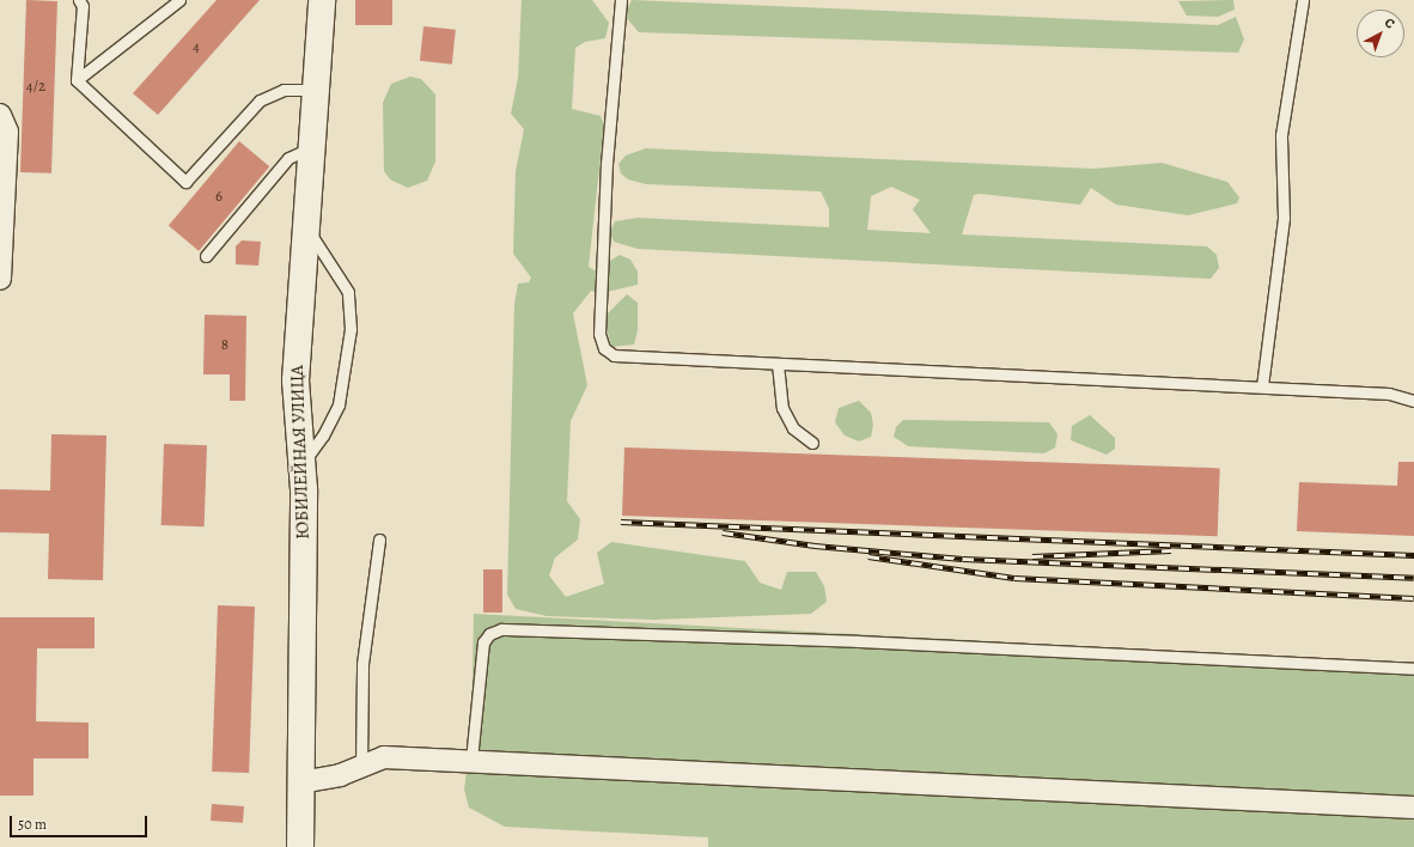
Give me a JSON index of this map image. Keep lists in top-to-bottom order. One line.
{"streets":{"street":["ЮБИЛЕЙНАЯ УЛИЦА"]},"house_numbers":["4","4/2","6","8"],"scale_bar":"50 m","north":"top right"}
